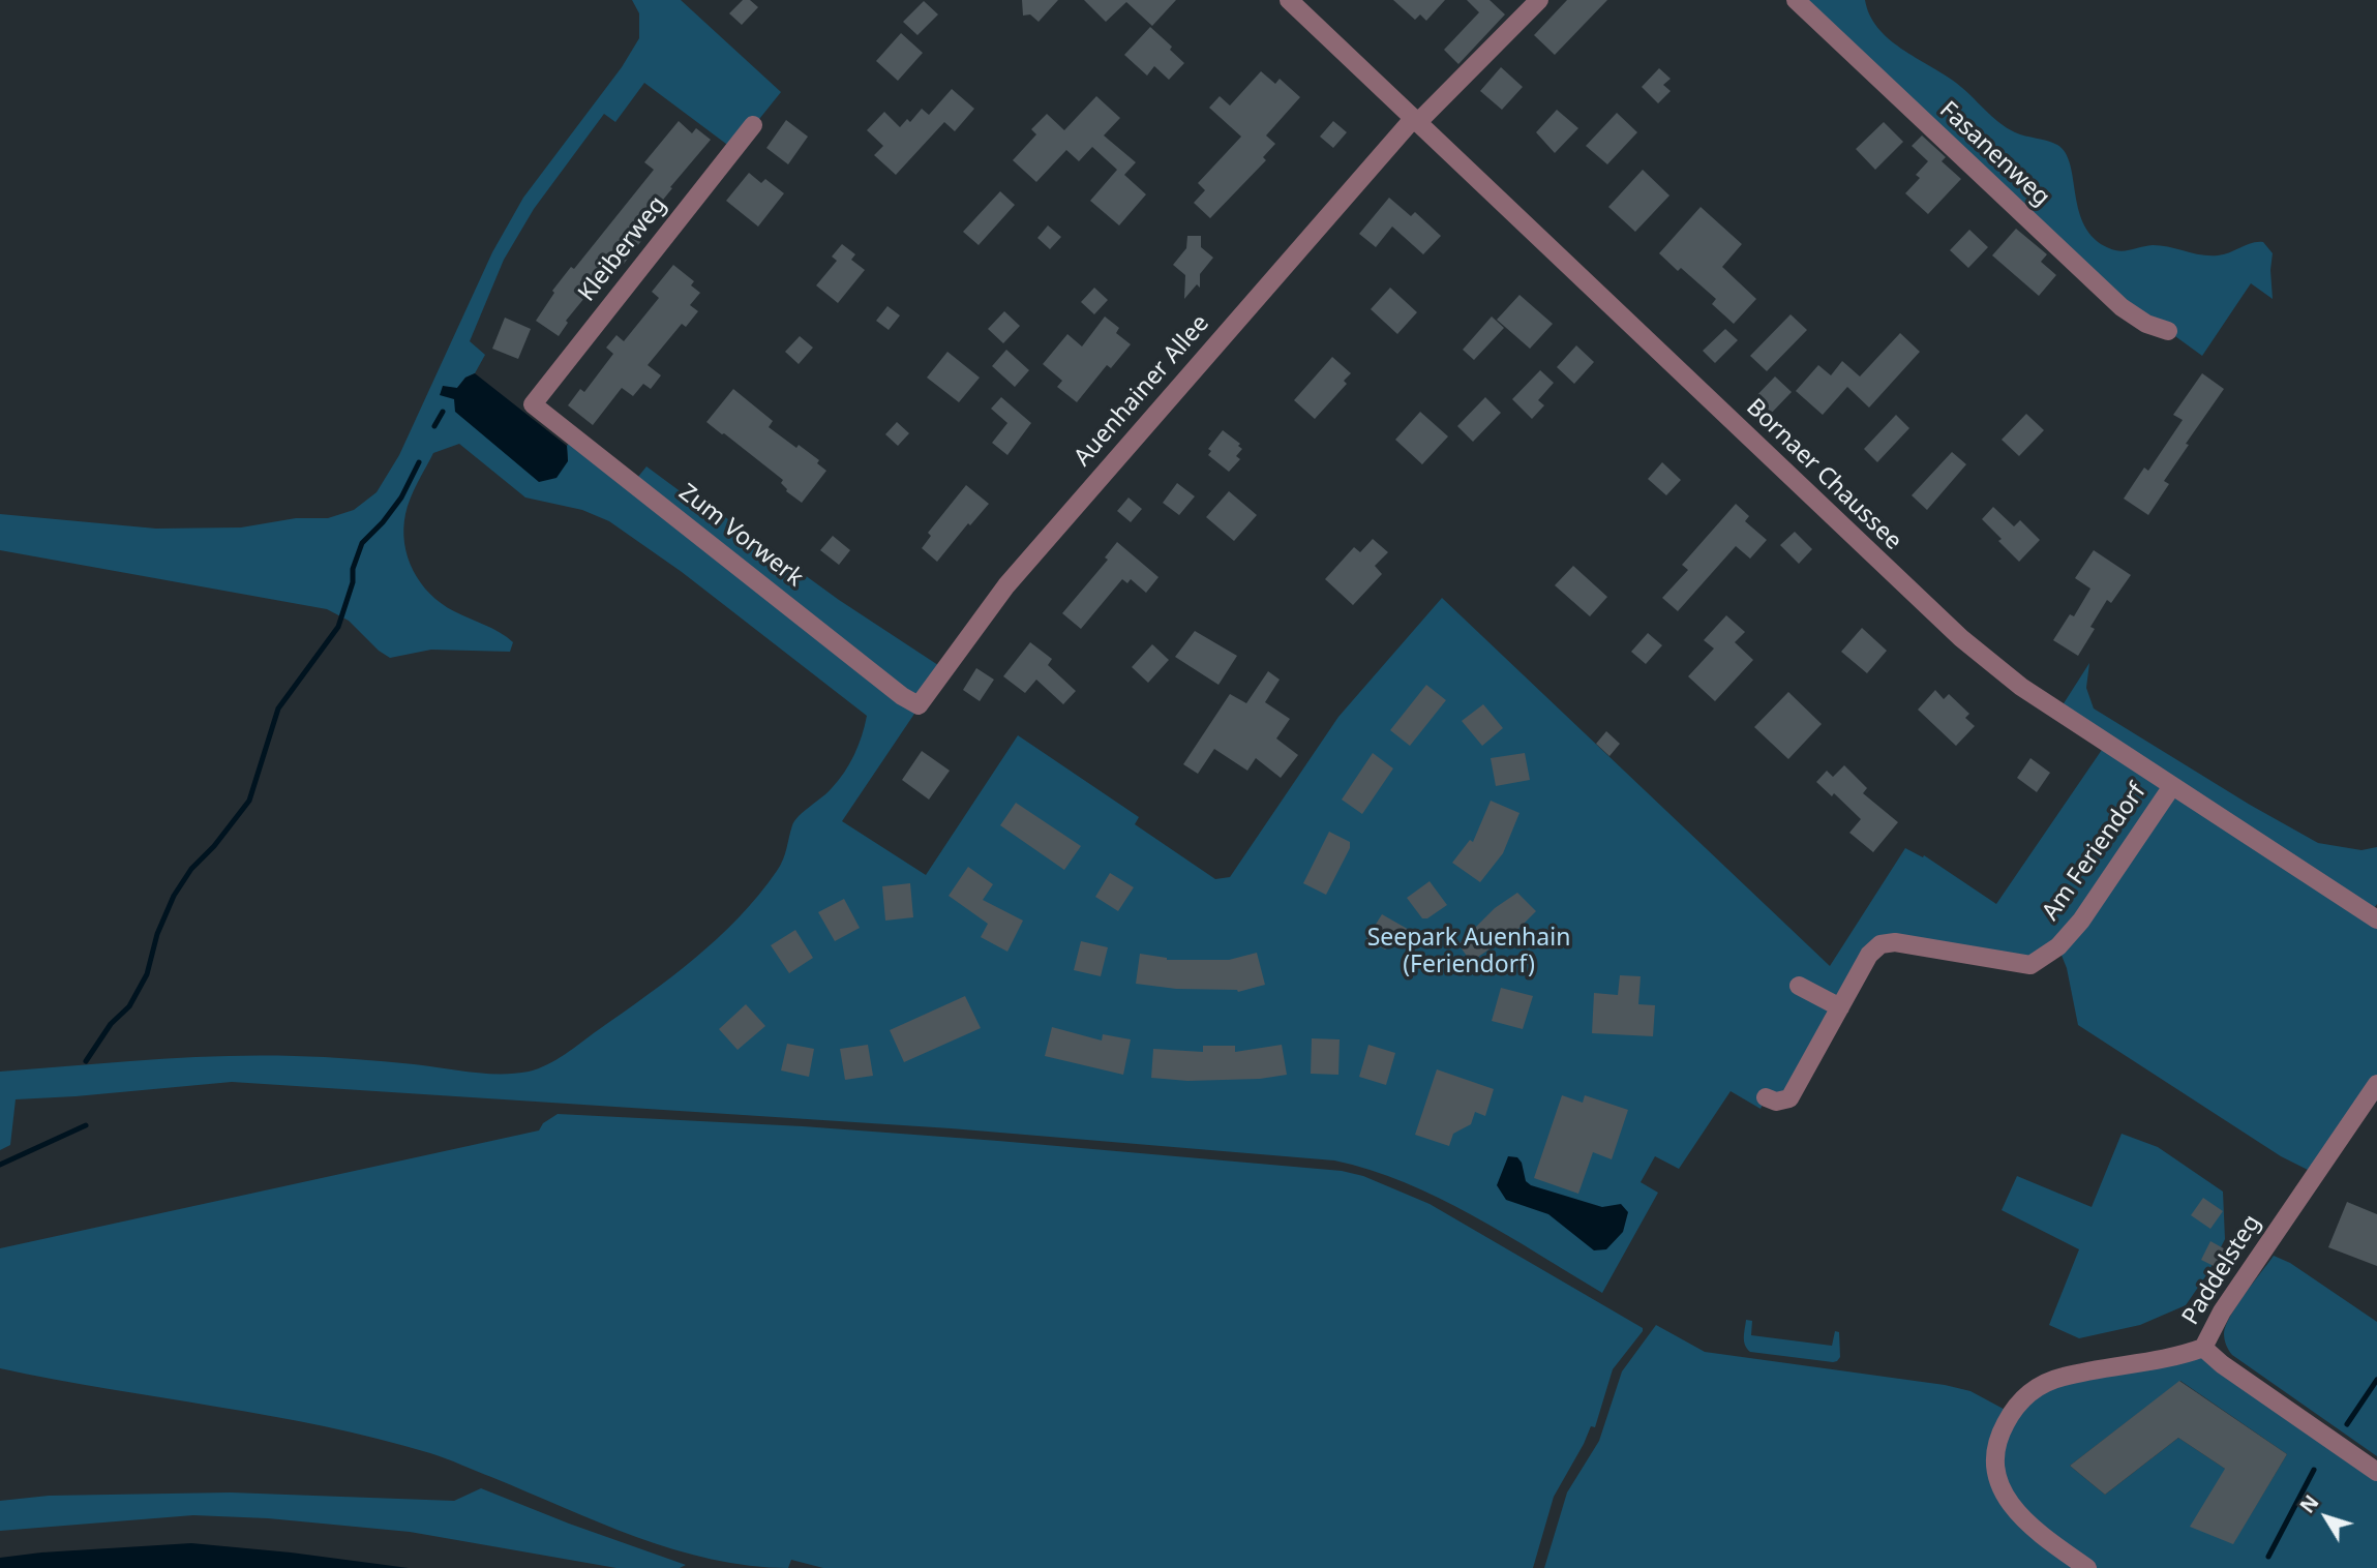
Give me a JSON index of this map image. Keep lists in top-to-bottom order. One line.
{"streets":{"street":["Fasanenweg","Kleiberweg","Auenhainer Allee","Bornaer Chaussee","Zum Vorwerk","Am Feriendorf","Paddelsteg"]},"crossings":[["Kleiberweg","Zum Vorwerk"],["Auenhainer Allee","Bornaer Chaussee"],["Auenhainer Allee","Zum Vorwerk"],["Bornaer Chaussee","Am Feriendorf"]],"parks":["Seepark Auenhain (Feriendorf)"],"north":"top left"}
